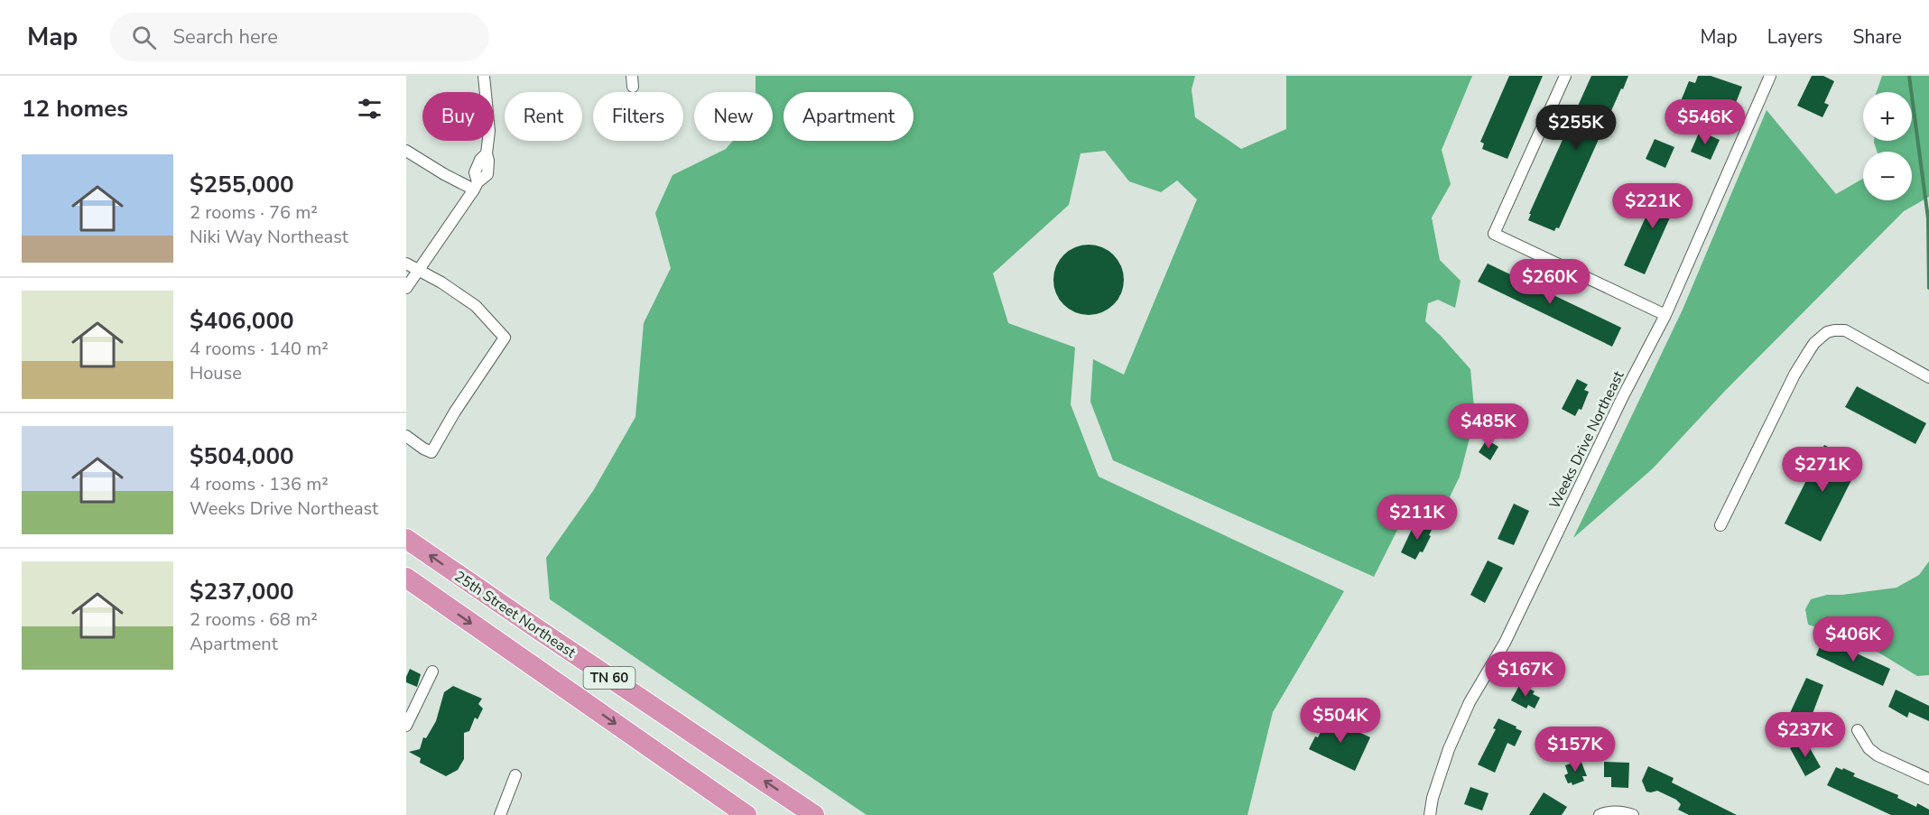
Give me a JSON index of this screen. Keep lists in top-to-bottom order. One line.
{"streets":{"highway":["25th Street Northeast","TN 60"],"street":["Weeks Drive Northeast"]},"page":{"header":"Map","search":"Search here","nav":["Map","Layers","Share"],"heading":"12 homes","map_buttons":["+","−"],"chip":["Buy","Rent","Filters","New","Apartment"],"price":["$546K","$255K","$221K","$260K","$485K","$271K","$211K","$406K","$167K","$504K","$237K","$157K"],"list":[{"name":"$255,000","note":"2 rooms · 76 m² · Niki Way Northeast"},{"name":"$406,000","note":"4 rooms · 140 m² · House"},{"name":"$504,000","note":"4 rooms · 136 m² · Weeks Drive Northeast"},{"name":"$237,000","note":"2 rooms · 68 m² · Apartment"}]}}
